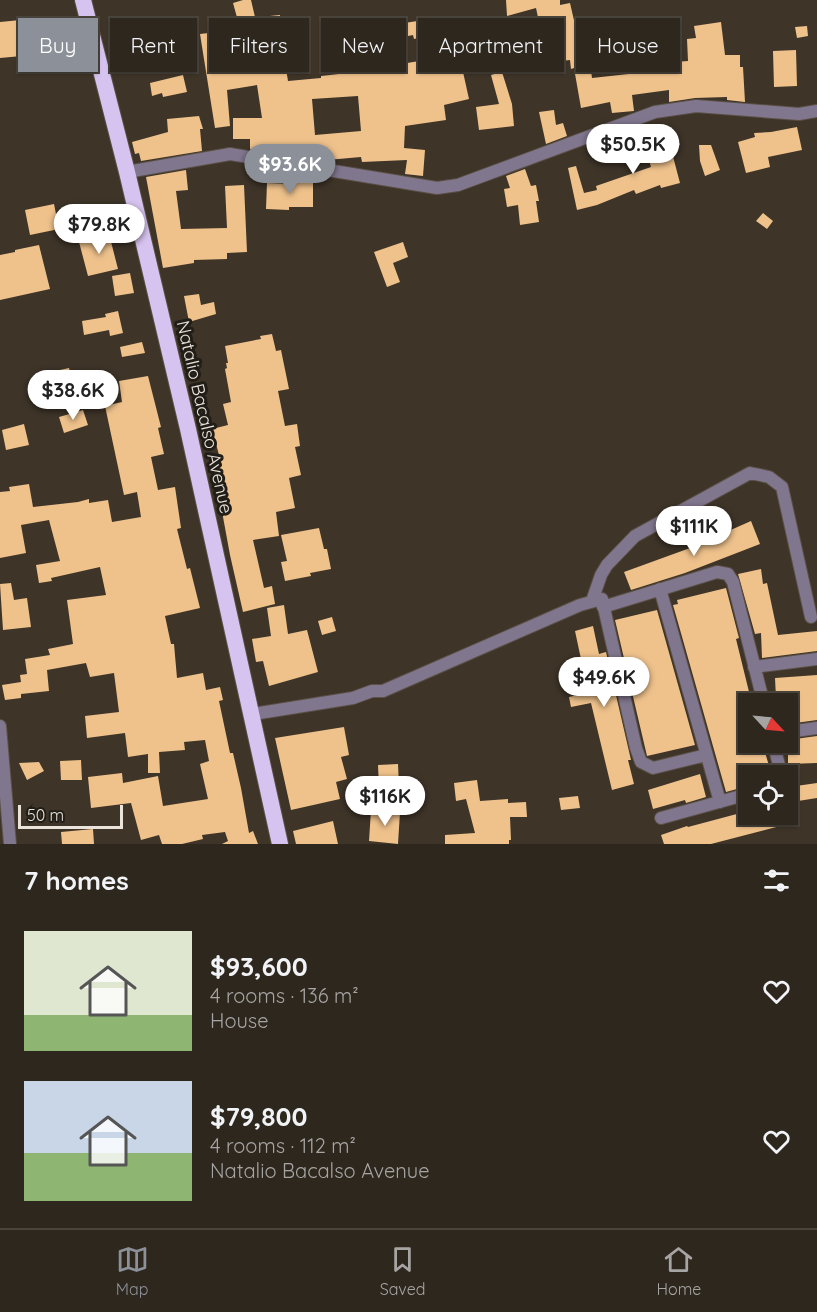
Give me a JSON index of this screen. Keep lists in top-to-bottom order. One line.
{"streets":{"highway":["Natalio Bacalso Avenue"]},"scale_bar":"50 m","north":"bottom right","page":{"chip":["Buy","Rent","Filters","New","Apartment","House"],"price":["$50.5K","$93.6K","$79.8K","$38.6K","$111K","$49.6K","$116K"],"scale":"50 m","heading":"7 homes","list":[{"name":"$93,600","note":"4 rooms · 136 m² · House"},{"name":"$79,800","note":"4 rooms · 112 m² · Natalio Bacalso Avenue"}],"tabs":["Map","Saved","Home"]}}
